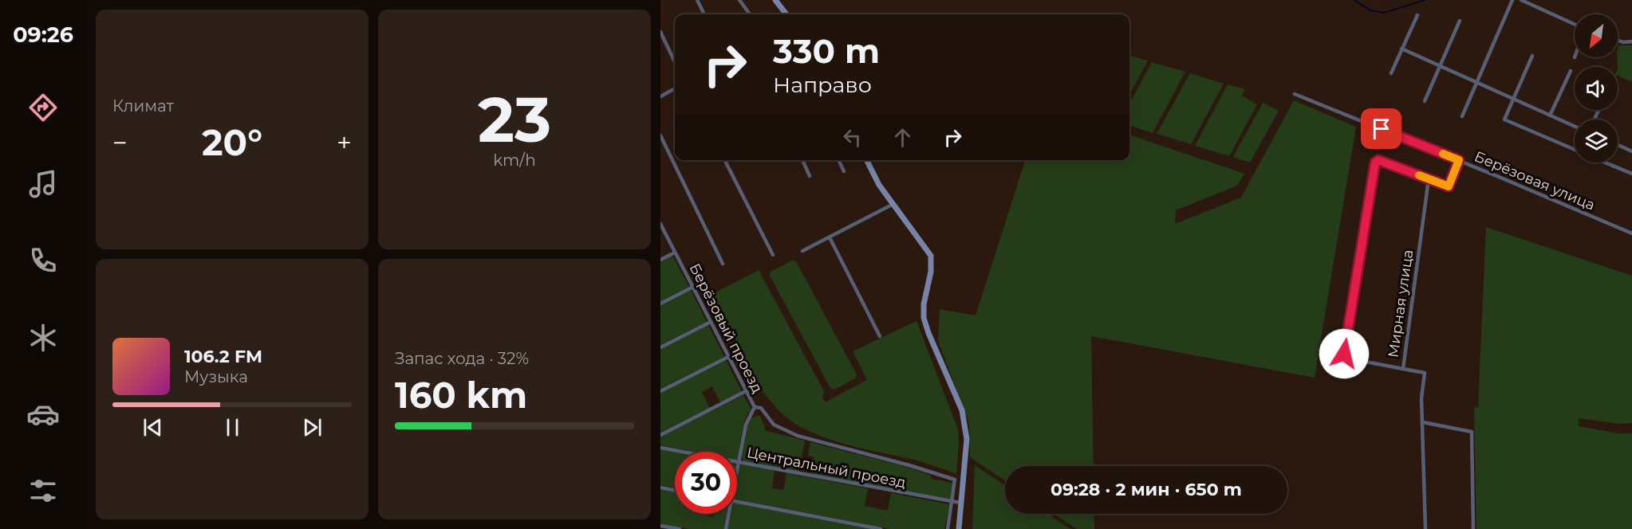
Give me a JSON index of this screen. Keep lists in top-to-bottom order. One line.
{"streets":{"street":["Берёзовая улица","Мирная улица","Берёзовый проезд","Центральный проезд"]},"crossings":[["Берёзовый проезд","Центральный проезд"]],"north":"bottom left","page":{"tabs":"09:26","tile":["Климат",["23","km/h"],["Запас хода · 32%","160 km"]],"turn":["330 m","Направо"],"heat":["−","20°","+"],"song":["106.2 FM","Музыка"],"limit":"30","trip":"09:28 · 2 мин · 650 m"}}
